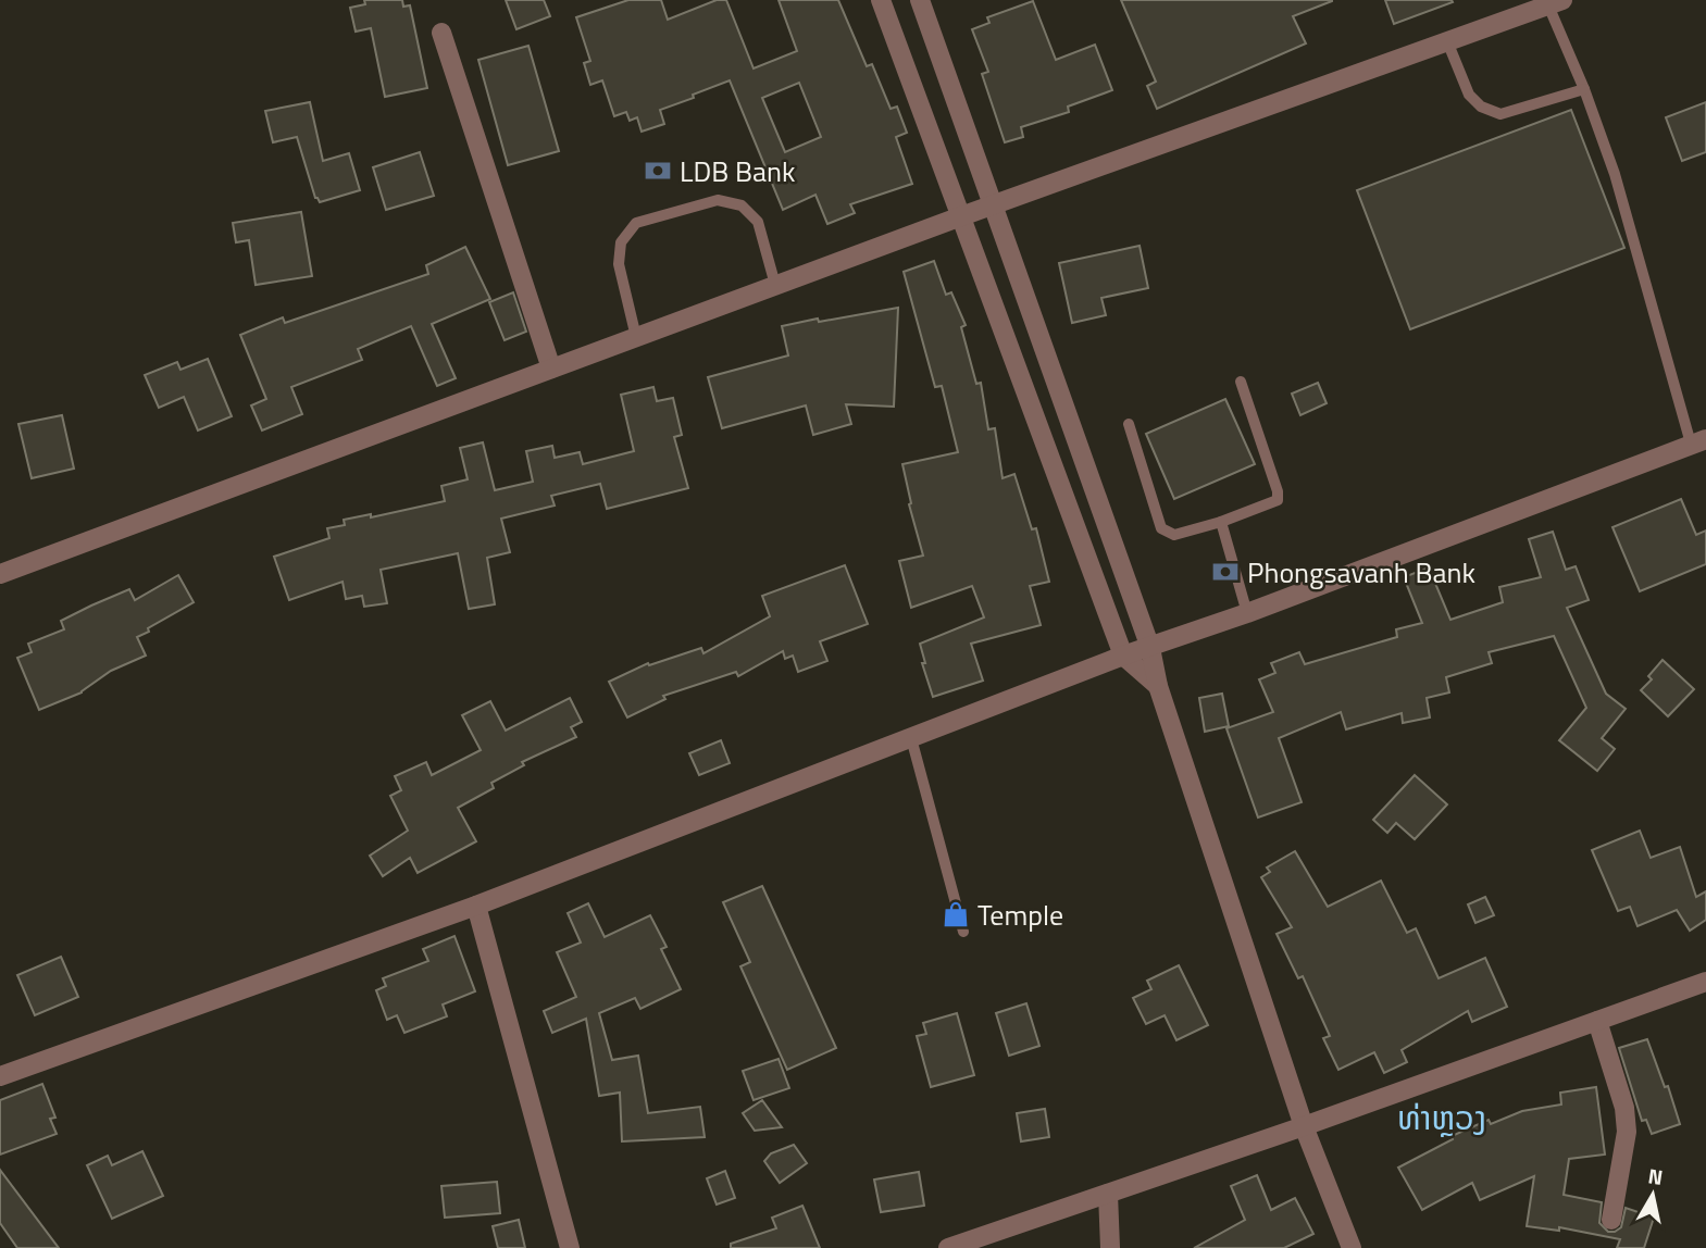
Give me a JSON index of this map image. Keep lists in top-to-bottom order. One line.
{"districts":["ທ່າຫຼວງ"],"places":{"bank":["LDB Bank","Phongsavanh Bank"],"shop":["Temple"]},"north":"top"}
